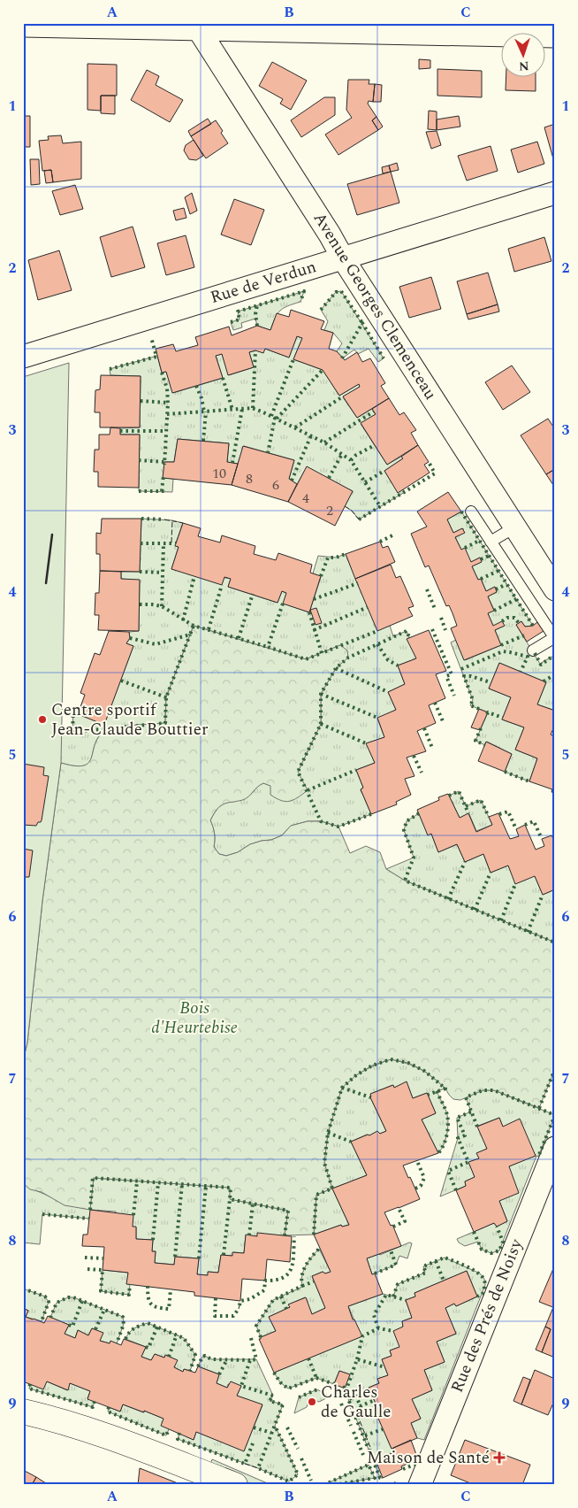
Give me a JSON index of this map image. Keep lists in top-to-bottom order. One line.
{"streets":{"street":["Rue de Verdun","Avenue Georges Clemenceau","Rue des Prés de Noisy"]},"crossings":[["Rue de Verdun","Avenue Georges Clemenceau"]],"parks":["Bois d'Heurtebise"],"places":{"other":["Centre sportif Jean-Claude Bouttier","Charles de Gaulle"],"health":["Maison de Santé"]},"house_numbers":["10","8","6","4","2"],"north":"bottom","grid":{"columns":["A","B","C"],"rows":["1","2","3","4","5","6","7","8","9"]}}
